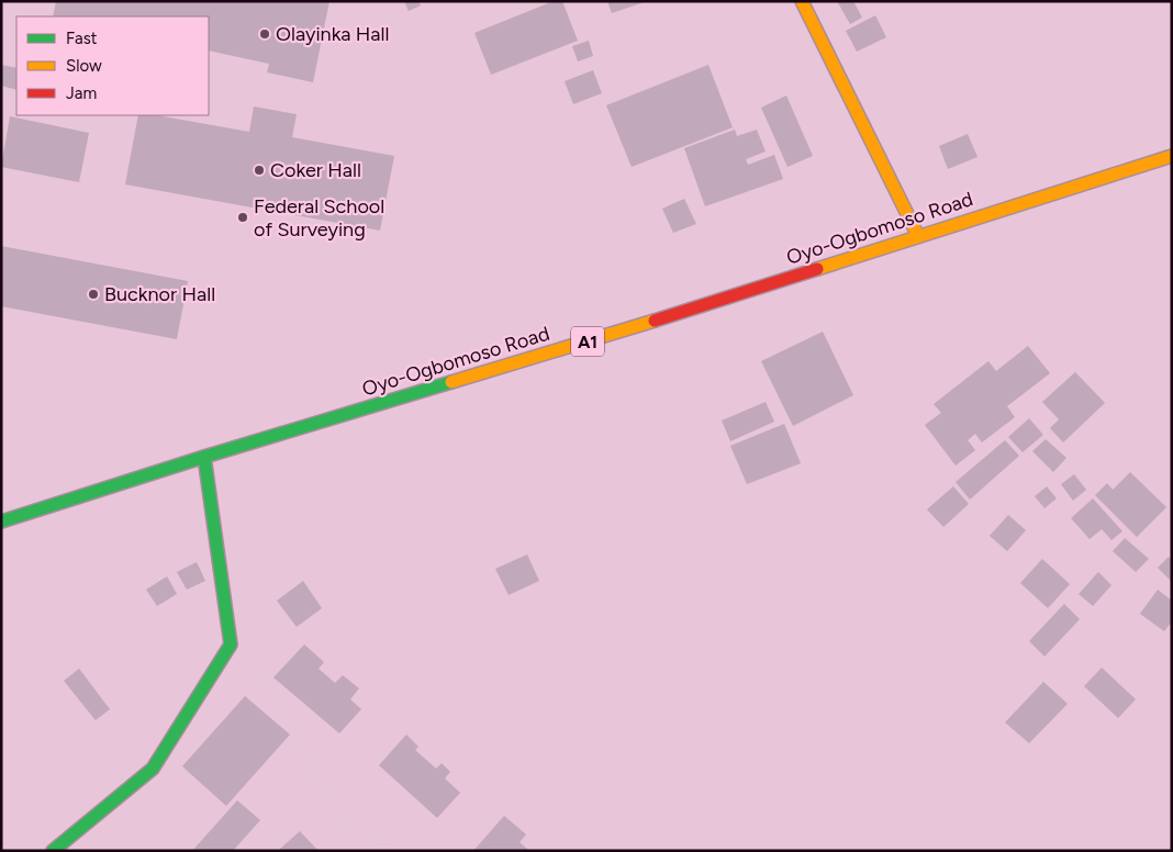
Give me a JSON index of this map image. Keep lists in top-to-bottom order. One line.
{"streets":{"main road":["Oyo-Ogbomoso Road","A1"]},"places":["Olayinka Hall","Coker Hall","Federal School of Surveying","Bucknor Hall"],"legend":["Fast","Slow","Jam"]}
